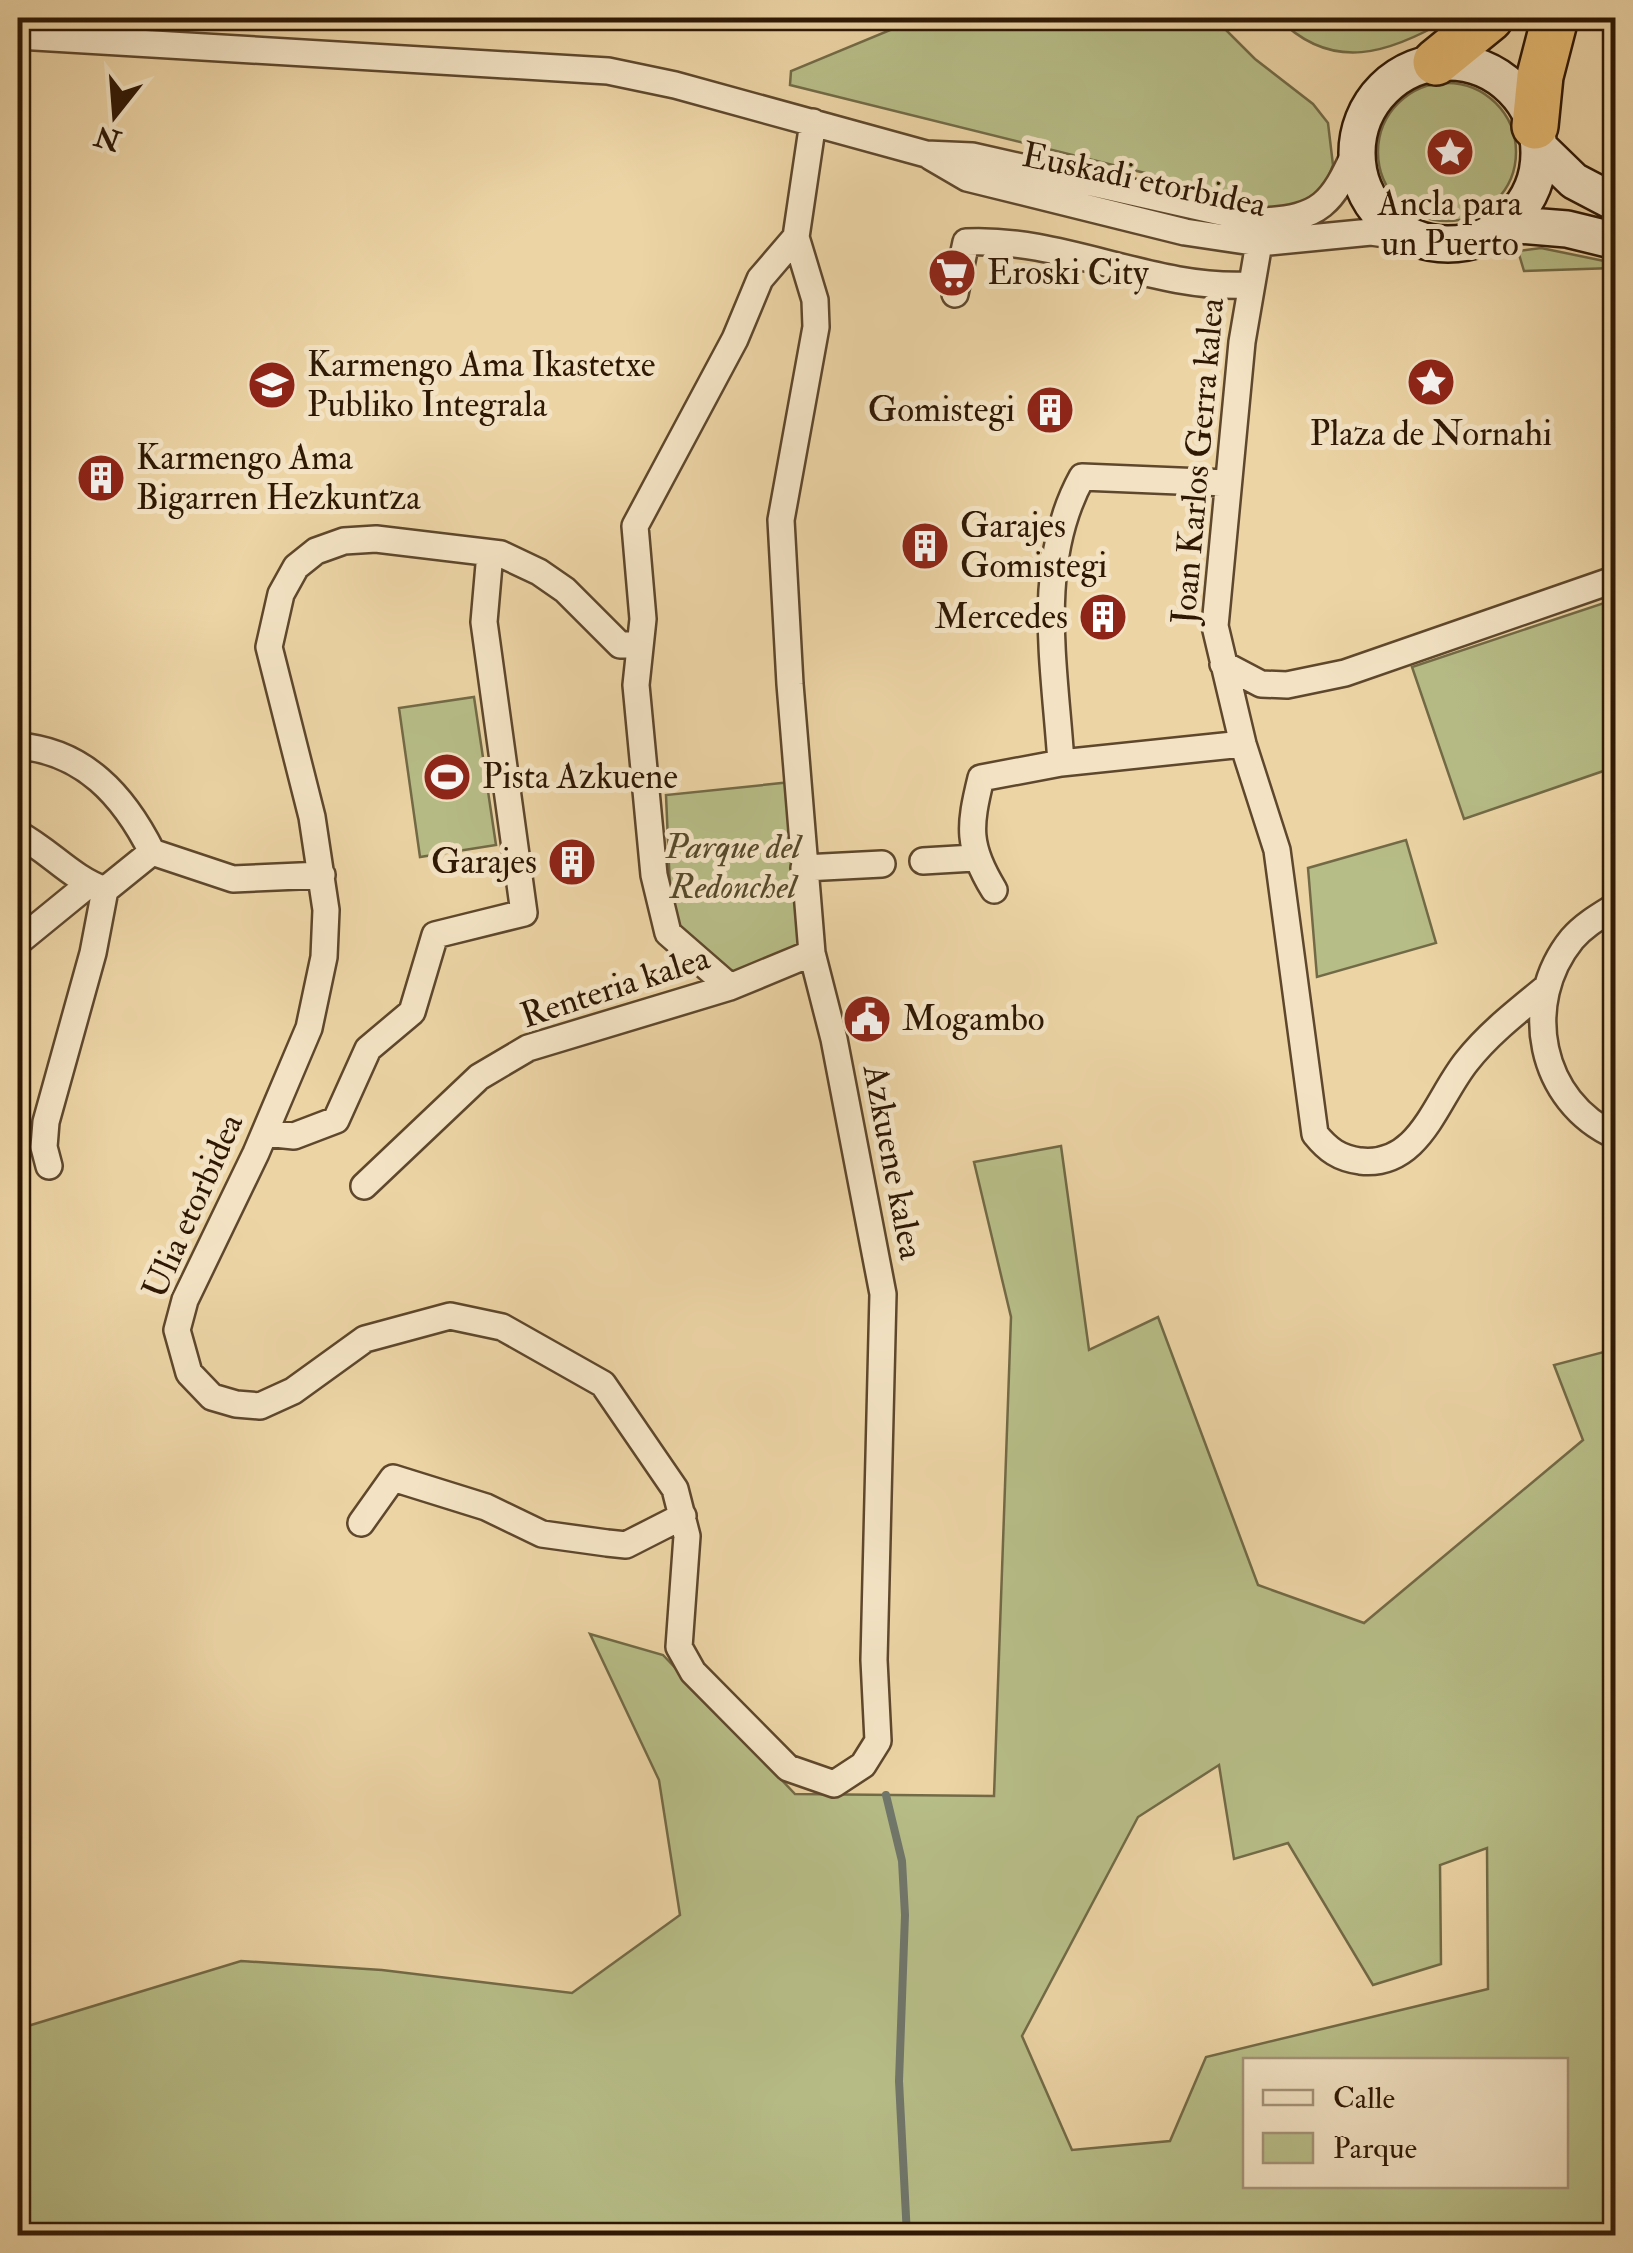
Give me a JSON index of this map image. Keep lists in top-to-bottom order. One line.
{"streets":{"street":["Euskadi etorbidea","Joan Karlos Gerra kalea","Renteria kalea","Azkuene kalea","Ulia etorbidea"]},"crossings":[["Euskadi etorbidea","Joan Karlos Gerra kalea"],["Renteria kalea","Azkuene kalea"],["Azkuene kalea","Ulia etorbidea"]],"parks":["Parque del Redonchel"],"places":{"place":["Ancla para un Puerto","Plaza de Nornahi"],"supermarket":["Eroski City"],"school or university":["Karmengo Ama Ikastetxe Publiko Integrala"],"building":["Gomistegi","Karmengo Ama Bigarren Hezkuntza","Garajes Gomistegi","Mercedes","Garajes"],"sports":["Pista Azkuene"],"public building":["Mogambo"]},"legend":["Calle","Parque"],"north":"bottom"}
